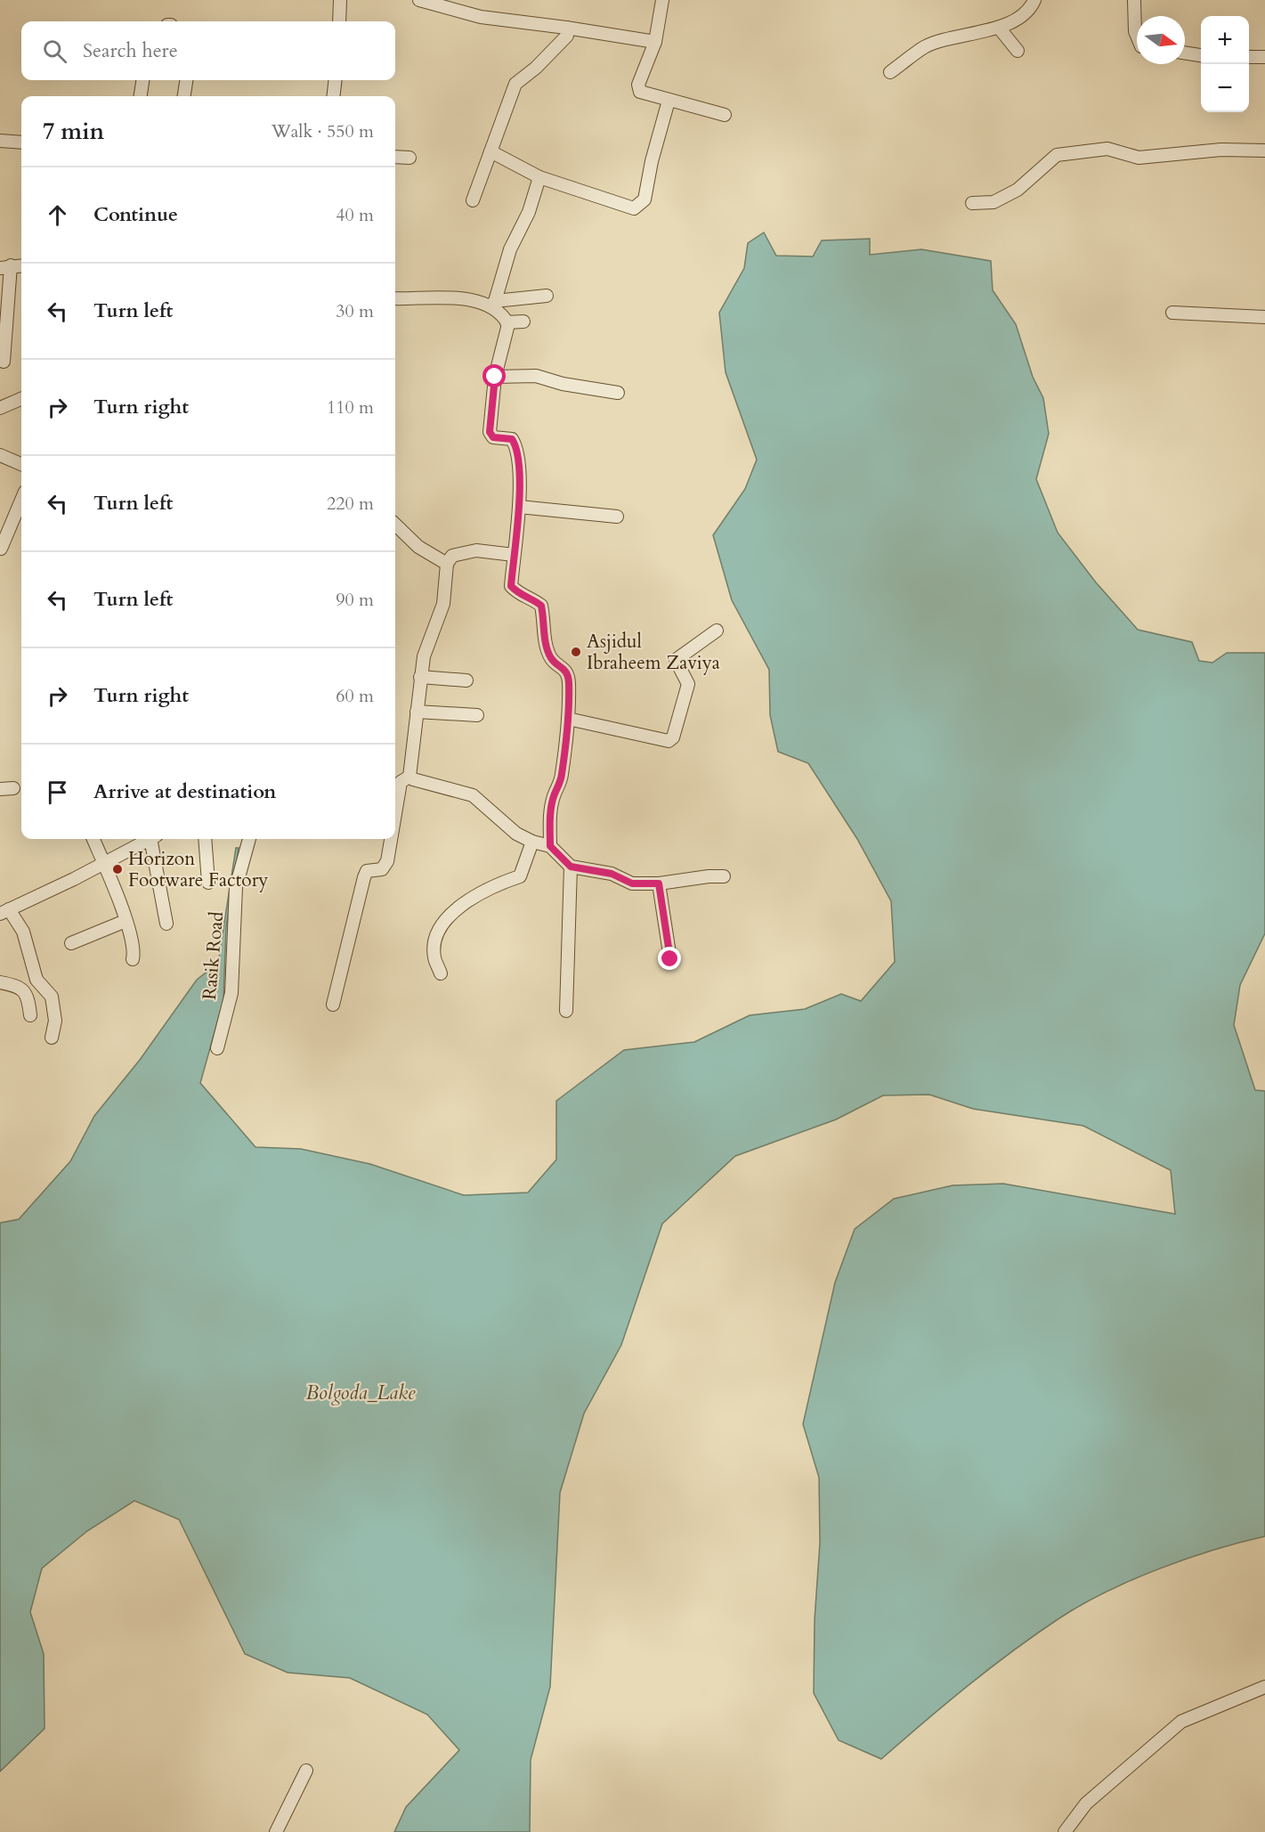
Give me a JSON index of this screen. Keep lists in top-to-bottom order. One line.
{"streets":{"street":["Rasik Road"]},"water":["Bolgoda_Lake"],"places":["Asjidul Ibraheem Zaviya","Horizon Footware Factory"],"north":"right","page":{"map_buttons":["+","−"],"search":"Search here","heading":["7 min","Walk · 550 m"],"list":[["Continue","40 m"],["Turn left","30 m"],["Turn right","110 m"],["Turn left","220 m"],["Turn left","90 m"],["Turn right","60 m"],"Arrive at destination"]}}
